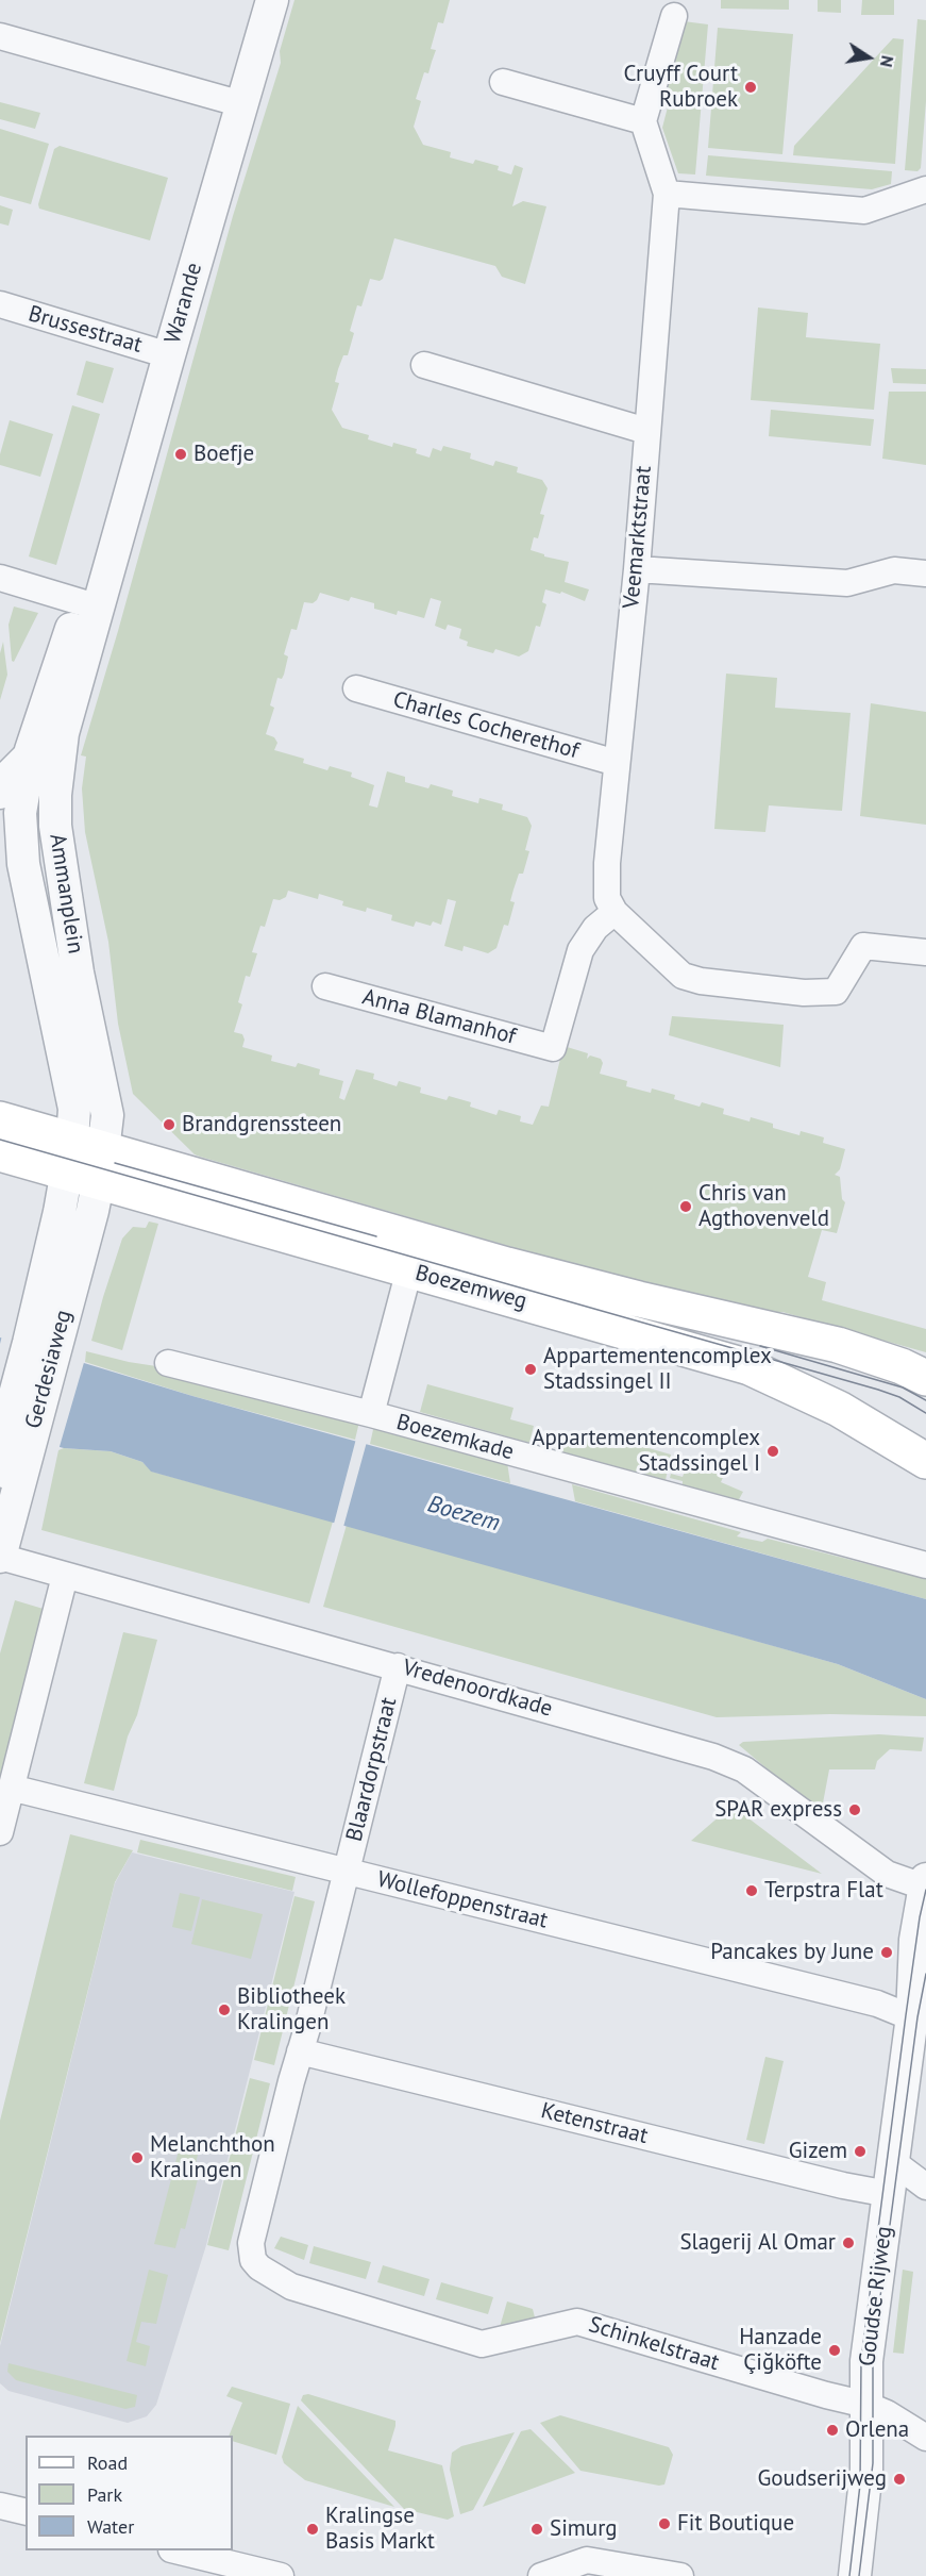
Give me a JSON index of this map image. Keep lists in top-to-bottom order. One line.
{"streets":{"main road":["Boezemweg"],"street":["Warande","Brussestraat","Veemarktstraat","Charles Cocherethof","Ammanplein","Anna Blamanhof","Gerdesiaweg","Boezemkade","Vredenoordkade","Blaardorpstraat","Wollefoppenstraat","Ketenstraat","Goudse Rijweg","Schinkelstraat"]},"crossings":[["Warande","Brussestraat"],["Warande","Ammanplein"],["Veemarktstraat","Charles Cocherethof"],["Veemarktstraat","Anna Blamanhof"],["Ammanplein","Boezemweg"],["Ammanplein","Gerdesiaweg"],["Boezemweg","Gerdesiaweg"],["Gerdesiaweg","Vredenoordkade"],["Vredenoordkade","Blaardorpstraat"],["Vredenoordkade","Goudse Rijweg"],["Blaardorpstraat","Wollefoppenstraat"],["Blaardorpstraat","Ketenstraat"],["Blaardorpstraat","Schinkelstraat"],["Wollefoppenstraat","Goudse Rijweg"],["Ketenstraat","Goudse Rijweg"],["Goudse Rijweg","Schinkelstraat"]],"water":["Boezem"],"places":["Cruyff Court Rubroek","Boefje","Brandgrenssteen","Chris van Agthovenveld","Appartementencomplex Stadssingel II","Appartementencomplex Stadssingel I","SPAR express","Terpstra Flat","Pancakes by June","Bibliotheek Kralingen","Gizem","Melanchthon Kralingen","Slagerij Al Omar","Hanzade Çiğköfte","Orlena","Goudserijweg","Fit Boutique","Kralingse Basis Markt","Simurg"],"legend":["Road","Park","Water"],"north":"right"}
